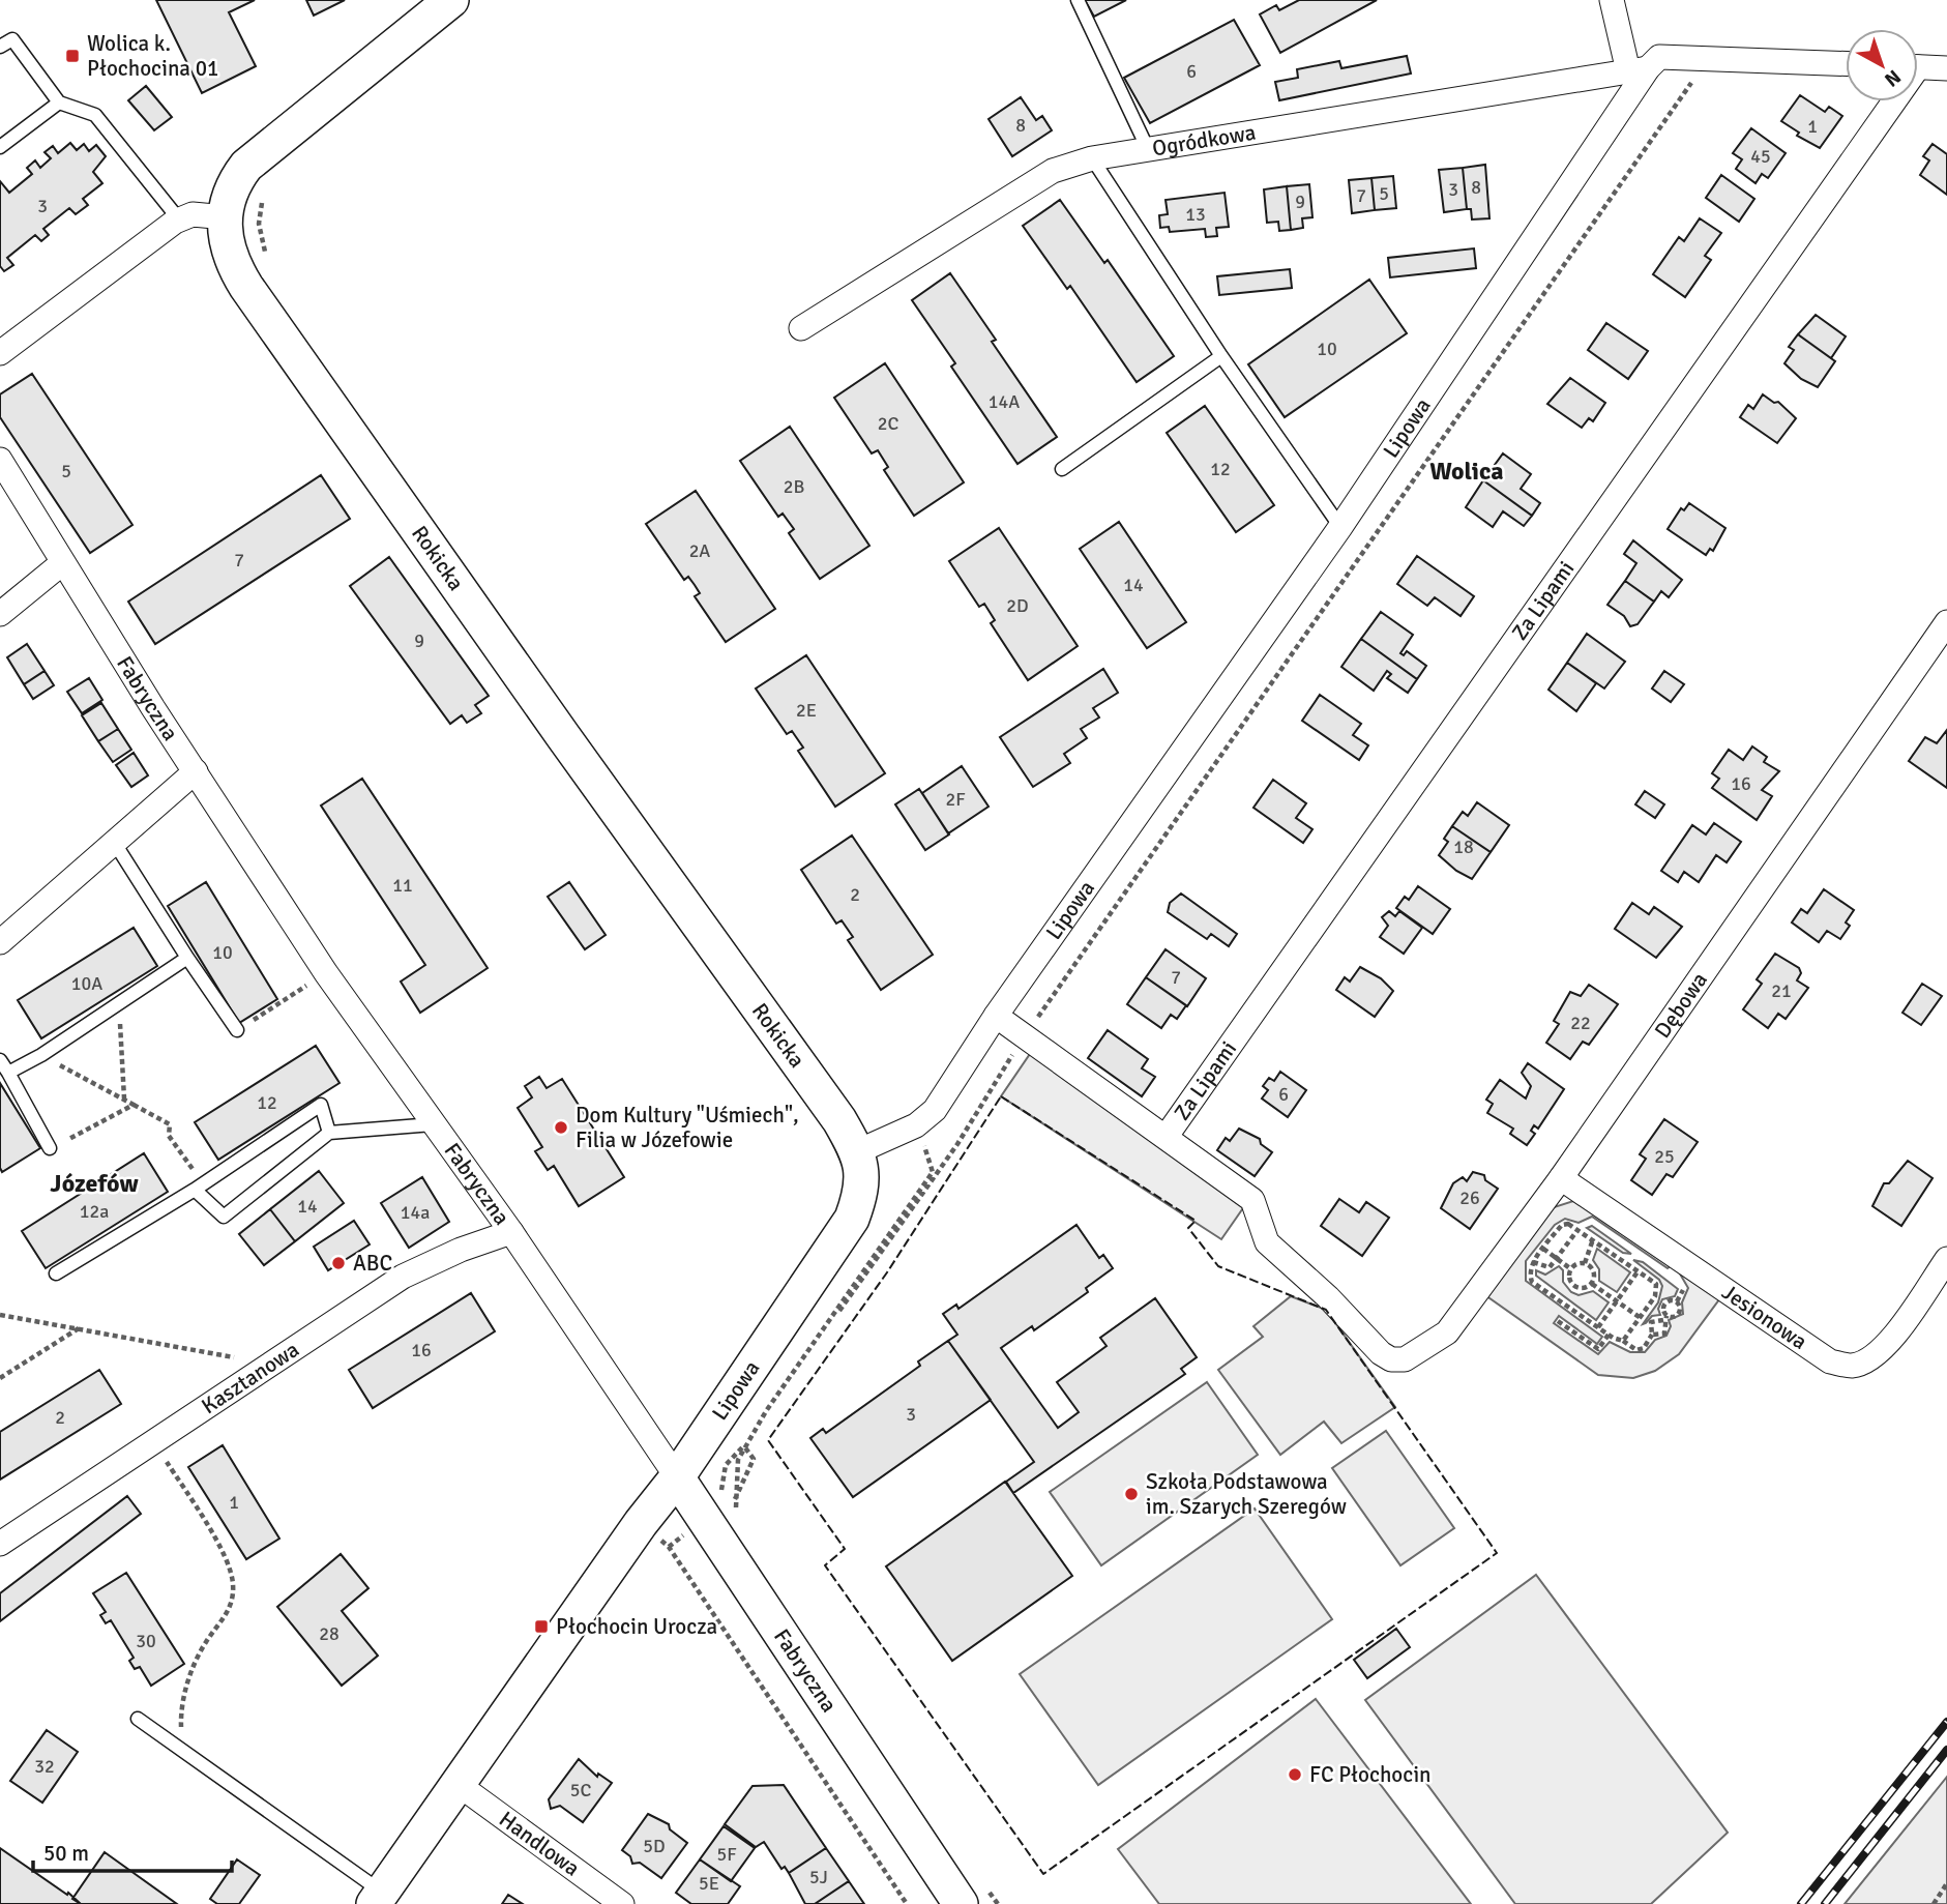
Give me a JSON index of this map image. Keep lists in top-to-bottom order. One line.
{"streets":{"main road":["Lipowa","Rokicka","Fabryczna"],"street":["Ogródkowa","Za Lipami","Dębowa","Jesionowa","Kasztanowa","Handlowa"]},"crossings":[["Ogródkowa","Lipowa"],["Lipowa","Rokicka"],["Lipowa","Fabryczna"],["Lipowa","Handlowa"],["Za Lipami","Dębowa"],["Fabryczna","Kasztanowa"],["Dębowa","Jesionowa"]],"districts":["Wolica","Józefów"],"places":{"transit":["Wolica k. Płochocina 01","Płochocin Urocza"],"other":["Dom Kultury \"Uśmiech\", Filia w Józefowie","ABC","Szkoła Podstawowa im. Szarych Szeregów","FC Płochocin"]},"house_numbers":["6","8","1","45","8","3","5","7","9","3","13","10","14A","2C","12","5","2B","2A","7","14","2D","9","2E","16","2F","18","11","2","10","7","10A","21","22","6","12","25","26","14","12a","14a","16","3","2","1","28","30","32","5C","5D","5F","5J","5E"],"scale_bar":"50 m","north":"bottom right"}
